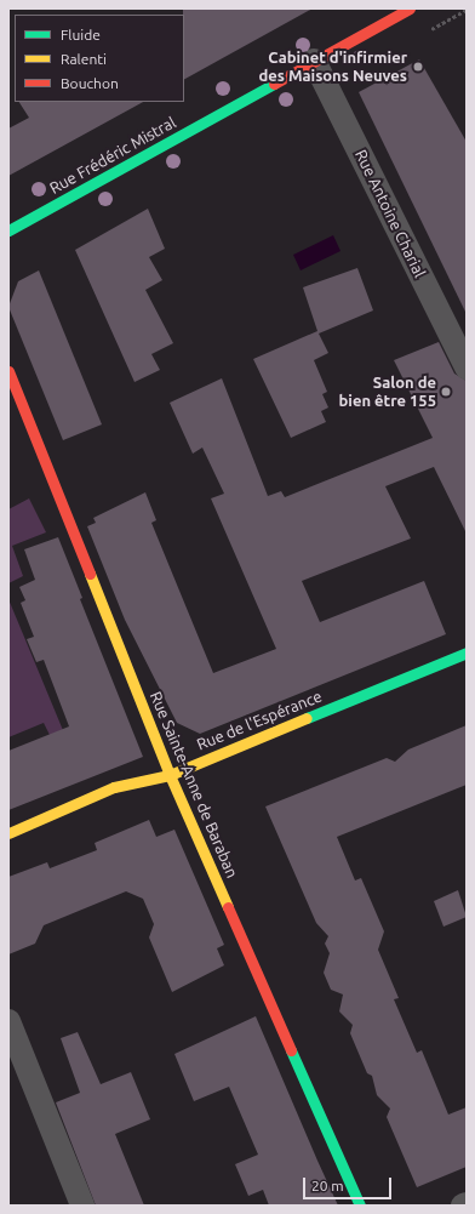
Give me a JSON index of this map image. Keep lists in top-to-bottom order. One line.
{"streets":{"street":["Rue Frédéric Mistral","Rue Antoine Charial","Rue de l'Espérance","Rue Sainte-Anne de Baraban"]},"crossings":[["Rue Frédéric Mistral","Rue Antoine Charial"],["Rue de l'Espérance","Rue Sainte-Anne de Baraban"]],"places":["Cabinet d'infirmier des Maisons Neuves","Salon de bien être 155"],"legend":["Fluide","Ralenti","Bouchon"],"scale_bar":"20 m"}
